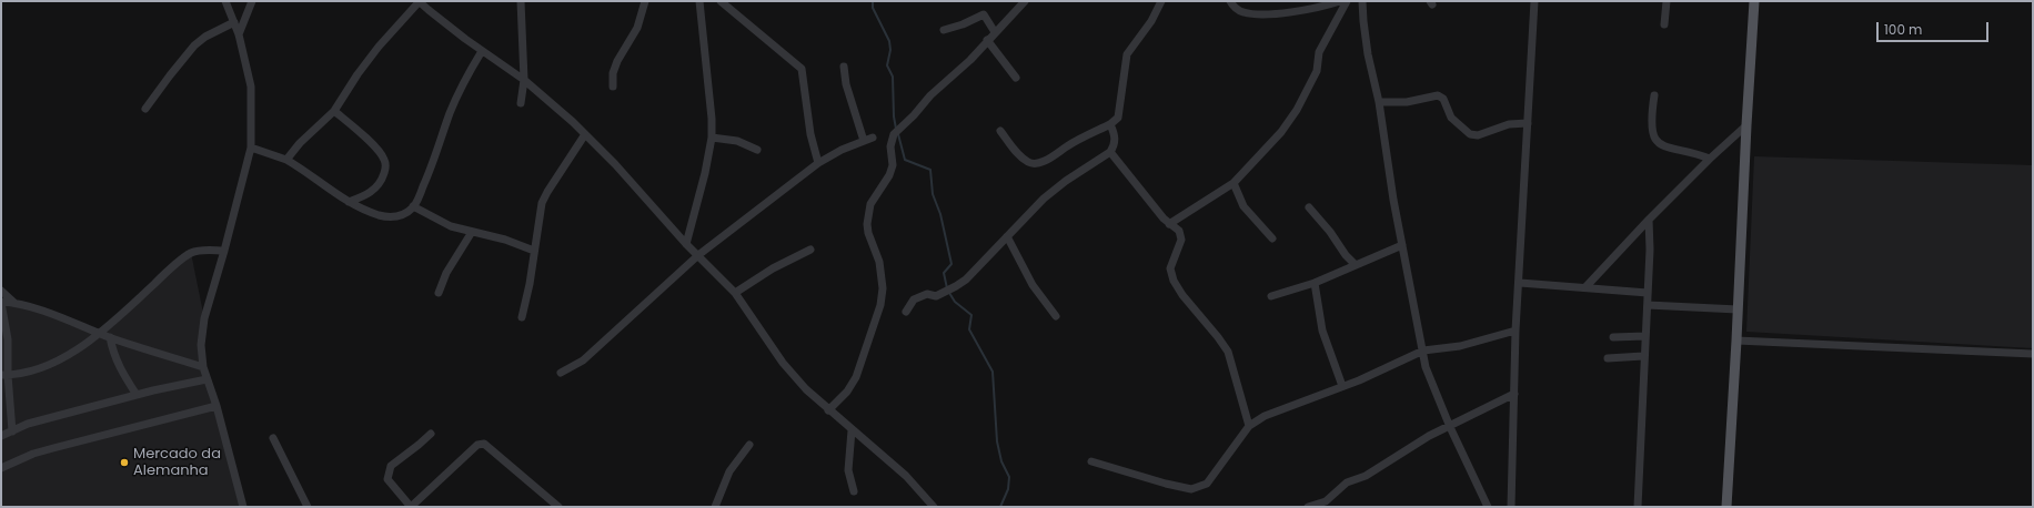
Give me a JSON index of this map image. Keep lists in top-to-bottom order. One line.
{"places":["Mercado da Alemanha"],"scale_bar":"100 m"}
